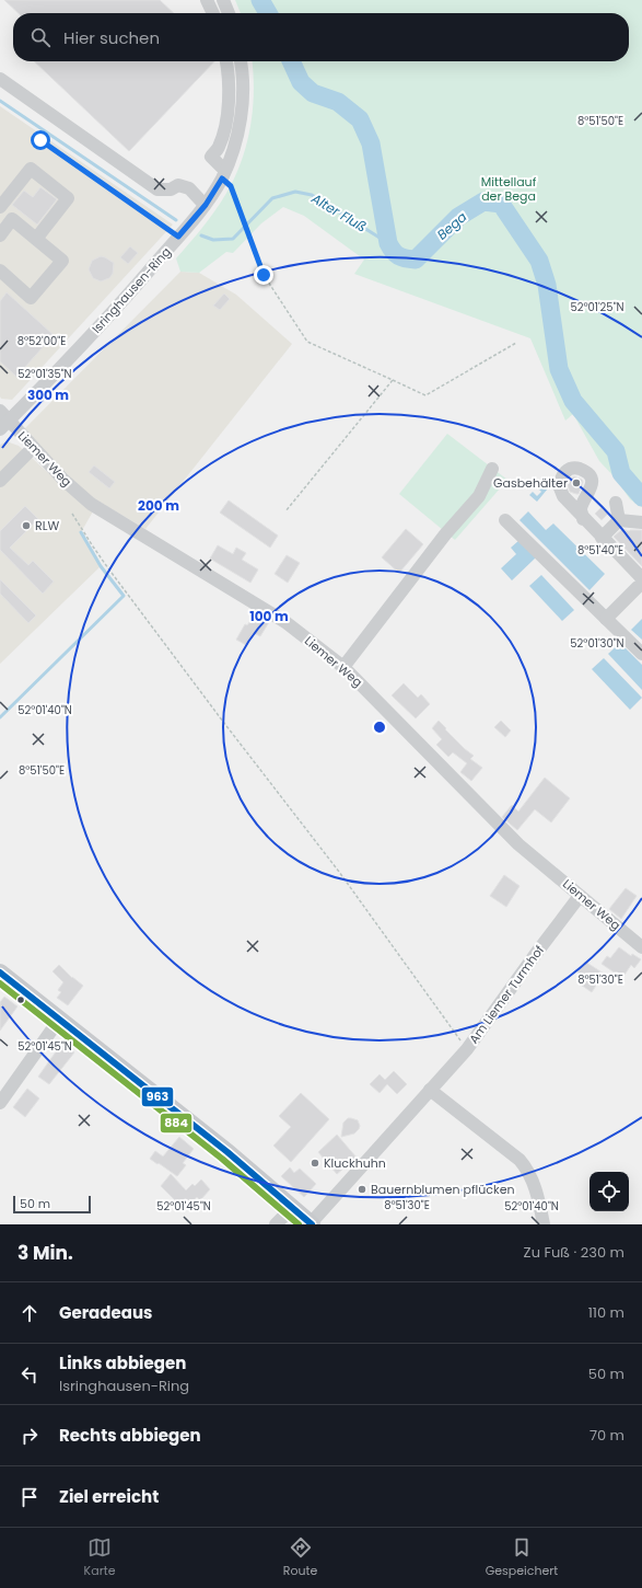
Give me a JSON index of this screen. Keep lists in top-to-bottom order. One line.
{"streets":{"street":["Isringhausen-Ring","Liemer Weg","Am Liemer Turmhof"]},"crossings":[["Isringhausen-Ring","Liemer Weg"],["Liemer Weg","Am Liemer Turmhof"]],"water":["Alter Fluß","Bega"],"parks":["Mittellauf der Bega"],"places":["Gasbehälter","RLW","Kluckhuhn","Bauernblumen pflücken"],"lines":["transit line 963","transit line 884"],"scale_bar":"50 m","page":{"search":"Hier suchen","scale":"50 m","heading":["3 Min.","Zu Fuß · 230 m"],"list":[["Geradeaus","110 m"],["Links abbiegen","Isringhausen-Ring","50 m"],["Rechts abbiegen","70 m"],"Ziel erreicht"],"nav":["Karte","Route","Gespeichert"]},"coordinates":["8°51'50\"E","52°01'25\"N","8°52'00\"E","52°01'35\"N","8°51'40\"E","52°01'30\"N","52°01'40\"N","8°51'30\"E","52°01'45\"N"],"rings":["300 m","200 m","100 m"]}
